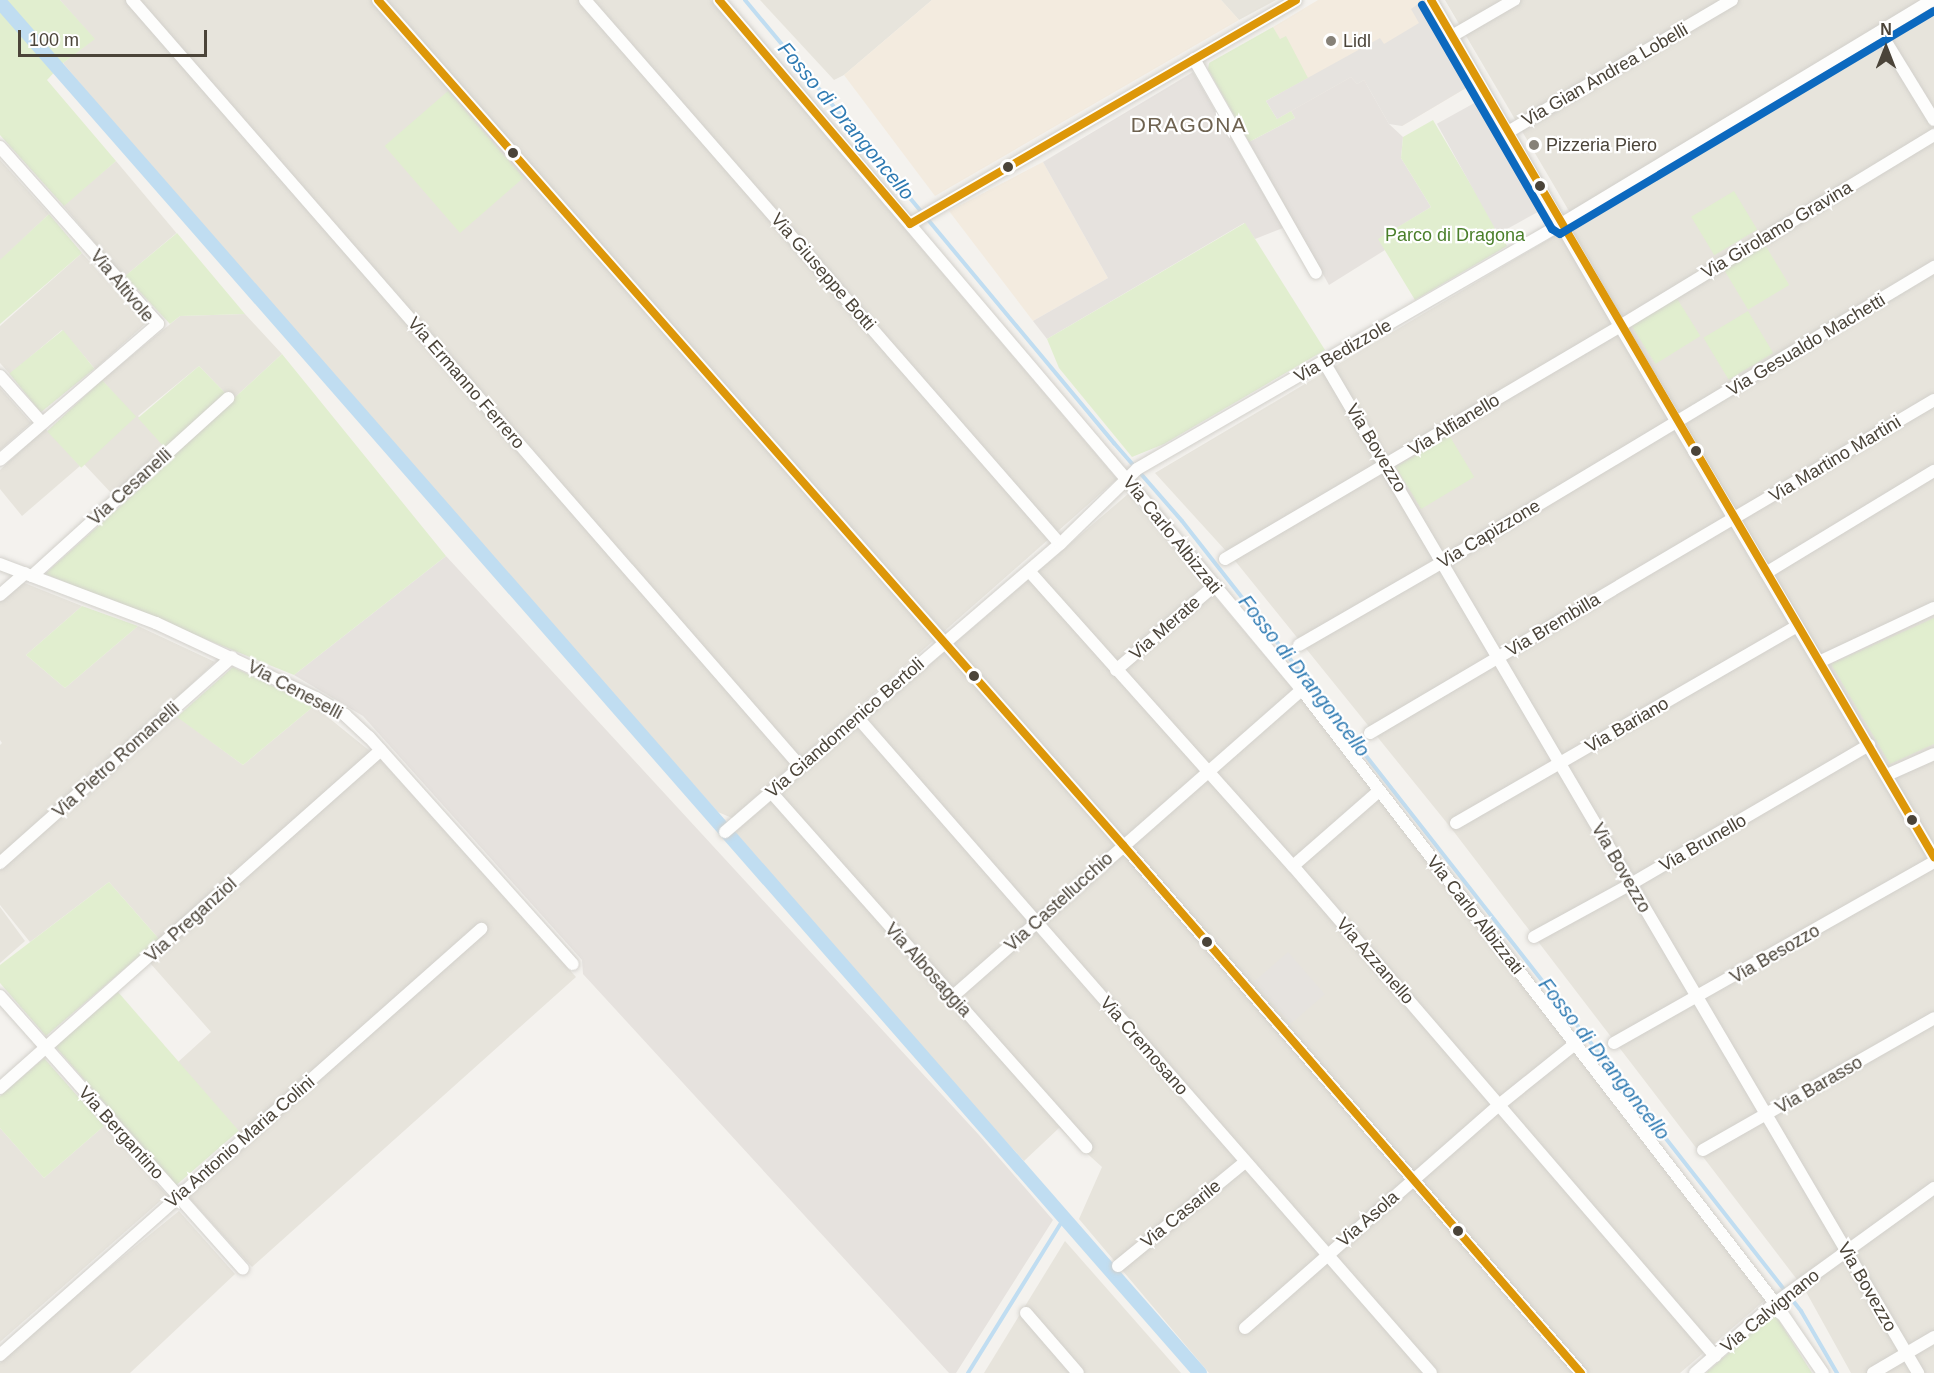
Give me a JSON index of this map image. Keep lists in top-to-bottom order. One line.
{"streets":{"street":["Via Gian Andrea Lobelli","Via Girolamo Gravina","Via Giuseppe Botti","Via Altivole","Via Gesualdo Machetti","Via Bedizzole","Via Ermanno Ferrero","Via Alfianello","Via Bovezzo","Via Martino Martini","Via Cesanelli","Via Capizzone","Via Carlo Albizzati","Via Brembilla","Via Merate","Via Ceneselli","Via Bariano","Via Giandomenico Bertoli","Via Pietro Romanelli","Via Brunello","Via Castellucchio","Via Preganziol","Via Besozzo","Via Azzanello","Via Albosaggia","Via Cremosano","Via Barasso","Via Bergantino","Via Antonio Maria Colini","Via Casarile","Via Asola","Via Calvignano"]},"crossings":[["Via Girolamo Gravina","Via Alfianello"],["Via Giuseppe Botti","Via Giandomenico Bertoli"],["Via Gesualdo Machetti","Via Capizzone"],["Via Bedizzole","Via Bovezzo"],["Via Bedizzole","Via Carlo Albizzati"],["Via Bedizzole","Via Giandomenico Bertoli"],["Via Ermanno Ferrero","Via Giandomenico Bertoli"],["Via Alfianello","Via Bovezzo"],["Via Bovezzo","Via Capizzone"],["Via Bovezzo","Via Brembilla"],["Via Bovezzo","Via Bariano"],["Via Bovezzo","Via Brunello"],["Via Bovezzo","Via Besozzo"],["Via Bovezzo","Via Barasso"],["Via Bovezzo","Via Calvignano"],["Via Martino Martini","Via Brembilla"],["Via Cesanelli","Via Ceneselli"],["Via Carlo Albizzati","Via Merate"],["Via Carlo Albizzati","Via Giandomenico Bertoli"],["Via Carlo Albizzati","Via Castellucchio"],["Via Carlo Albizzati","Via Asola"],["Via Carlo Albizzati","Via Calvignano"],["Via Merate","Via Azzanello"],["Via Ceneselli","Via Pietro Romanelli"],["Via Ceneselli","Via Preganziol"],["Via Giandomenico Bertoli","Via Azzanello"],["Via Giandomenico Bertoli","Via Albosaggia"],["Via Giandomenico Bertoli","Via Cremosano"],["Via Castellucchio","Via Azzanello"],["Via Castellucchio","Via Albosaggia"],["Via Castellucchio","Via Cremosano"],["Via Preganziol","Via Bergantino"],["Via Azzanello","Via Asola"],["Via Azzanello","Via Calvignano"],["Via Cremosano","Via Casarile"],["Via Cremosano","Via Asola"],["Via Bergantino","Via Antonio Maria Colini"]],"districts":["DRAGONA"],"water":["Fosso di Drangoncello"],"parks":["Parco di Dragona"],"places":["Lidl","Pizzeria Piero"],"scale_bar":"100 m","north":"top"}
